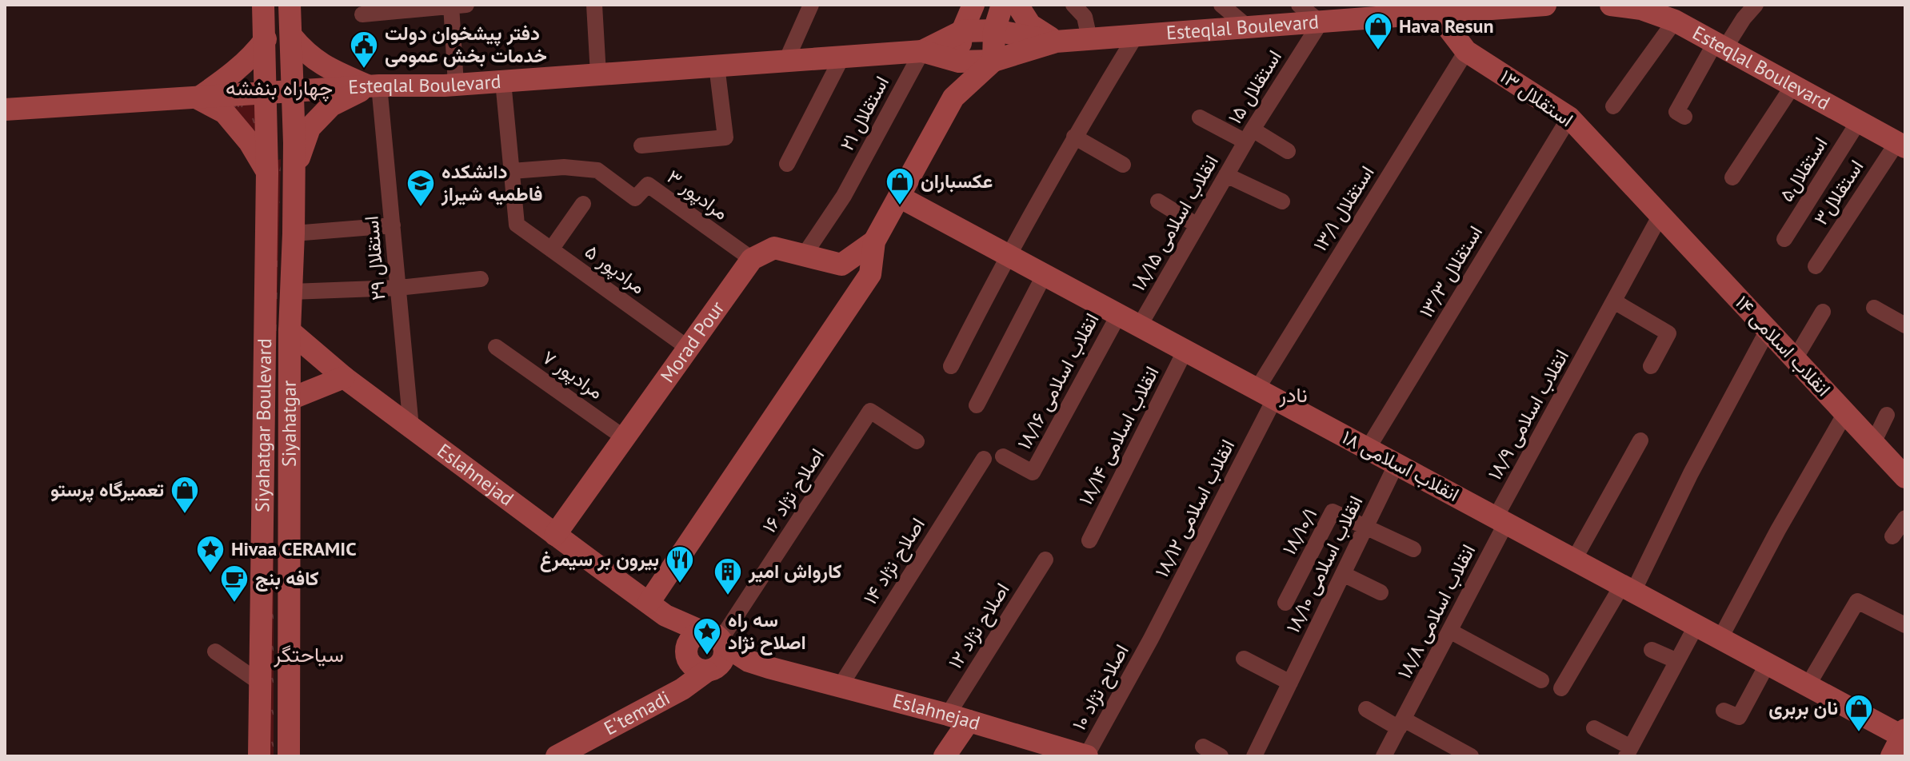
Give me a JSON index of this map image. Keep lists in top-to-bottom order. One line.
{"streets":{"main road":["Esteqlal Boulevard","۱۳ استقلال","Morad Pour","۱۴ انقلاب اسلامی","Siyahatgar","Siyahatgar Boulevard","۱۸ انقلاب اسلامی","Eslahnejad","E'temadi"],"street":["۱۵ استقلال","۲۱ استقلال","استقلال۵","استقلال۳","۳ مرادپور","۱۳/۱ استقلال","۱۸/۱۵ انقلاب اسلامی","۲۹ استقلال","۵ مرادپور","۱۳/۳ استقلال","۷ مرادپور","۱۸/۱۶ انقلاب اسلامی","۱۸/۹ انقلاب اسلامی","۱۸/۱۴ انقلاب اسلامی","۱۶ اصلاح نژاد","۱۸/۱۲ انقلاب اسلامی","۱۸/۱۰/۱","۱۴ اصلاح نژاد","۱۸/۱۰ انقلاب اسلامی","۱۸/۸ انقلاب اسلامی","۱۲ اصلاح نژاد","۱۰ اصلاح نژاد"]},"crossings":[["Esteqlal Boulevard","۱۵ استقلال"],["Esteqlal Boulevard","۱۳ استقلال"],["Esteqlal Boulevard","۲۱ استقلال"],["Esteqlal Boulevard","استقلال۵"],["Esteqlal Boulevard","استقلال۳"],["Esteqlal Boulevard","۲۹ استقلال"],["Esteqlal Boulevard","Siyahatgar"],["Esteqlal Boulevard","Siyahatgar Boulevard"],["۱۵ استقلال","۱۸/۱۵ انقلاب اسلامی"],["۱۳ استقلال","۱۳/۱ استقلال"],["۱۳ استقلال","۱۳/۳ استقلال"],["۱۳ استقلال","۱۴ انقلاب اسلامی"],["۱۳ استقلال","۱۸/۹ انقلاب اسلامی"],["۳ مرادپور","۵ مرادپور"],["۳ مرادپور","Morad Pour"],["۱۳/۱ استقلال","۱۸ انقلاب اسلامی"],["۱۳/۱ استقلال","۱۸/۱۲ انقلاب اسلامی"],["۱۸/۱۵ انقلاب اسلامی","۱۸ انقلاب اسلامی"],["۲۹ استقلال","Eslahnejad"],["۵ مرادپور","Morad Pour"],["۱۳/۳ استقلال","۱۸ انقلاب اسلامی"],["Morad Pour","۷ مرادپور"],["Morad Pour","Eslahnejad"],["۱۴ انقلاب اسلامی","۱۸/۹ انقلاب اسلامی"],["۱۸/۱۶ انقلاب اسلامی","۱۸ انقلاب اسلامی"],["۱۸/۹ انقلاب اسلامی","۱۸ انقلاب اسلامی"],["۱۸/۹ انقلاب اسلامی","۱۸/۸ انقلاب اسلامی"],["Siyahatgar","Eslahnejad"],["۱۸/۱۴ انقلاب اسلامی","۱۸ انقلاب اسلامی"],["۱۸ انقلاب اسلامی","۱۸/۱۲ انقلاب اسلامی"],["۱۸ انقلاب اسلامی","۱۸/۱۰ انقلاب اسلامی"],["۱۸ انقلاب اسلامی","۱۸/۸ انقلاب اسلامی"],["Eslahnejad","۱۴ اصلاح نژاد"],["Eslahnejad","۱۲ اصلاح نژاد"],["Eslahnejad","۱۰ اصلاح نژاد"],["۱۸/۱۲ انقلاب اسلامی","۱۰ اصلاح نژاد"],["۱۸/۱۰/۱","۱۸/۱۰ انقلاب اسلامی"]],"districts":["چهاراه بنفشه","نادر","سیاحتگر"],"places":{"shop":["Hava Resun","عکسباران","تعمیرگاه پرستو","نان بربری"],"public building":["دفتر پیشخوان دولت خدمات بخش عمومی"],"school or university":["دانشکده فاطمیه شیراز"],"place":["Hivaa CERAMIC","سه راه اصلاح نژاد"],"restaurant":["بیرون بر سیمرغ"],"building":["کارواش امیر"],"cafe":["کافه بنج"]}}
